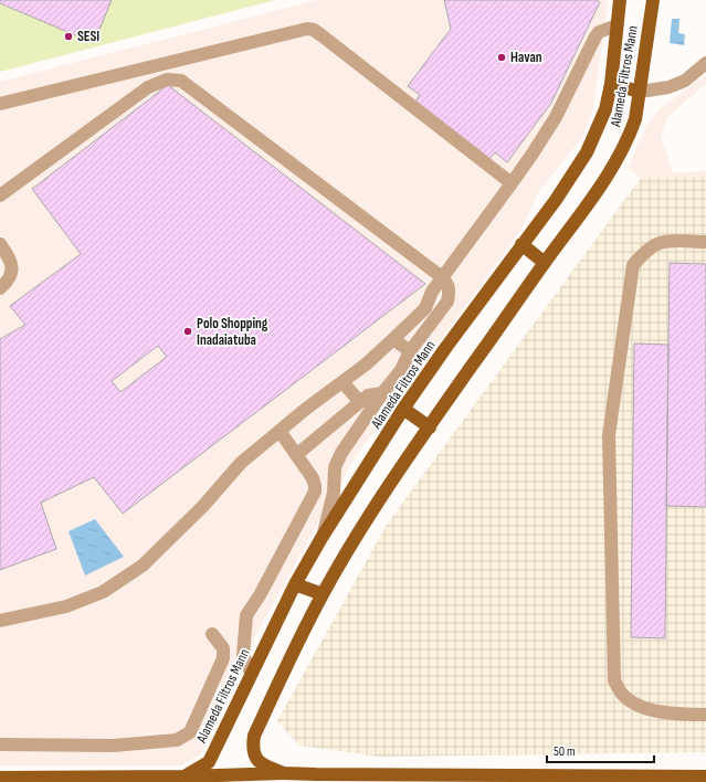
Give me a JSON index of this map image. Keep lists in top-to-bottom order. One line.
{"streets":{"main road":["Alameda Filtros Mann"]},"places":["SESI","Havan","Polo Shopping Inadaiatuba"],"scale_bar":"50 m"}
